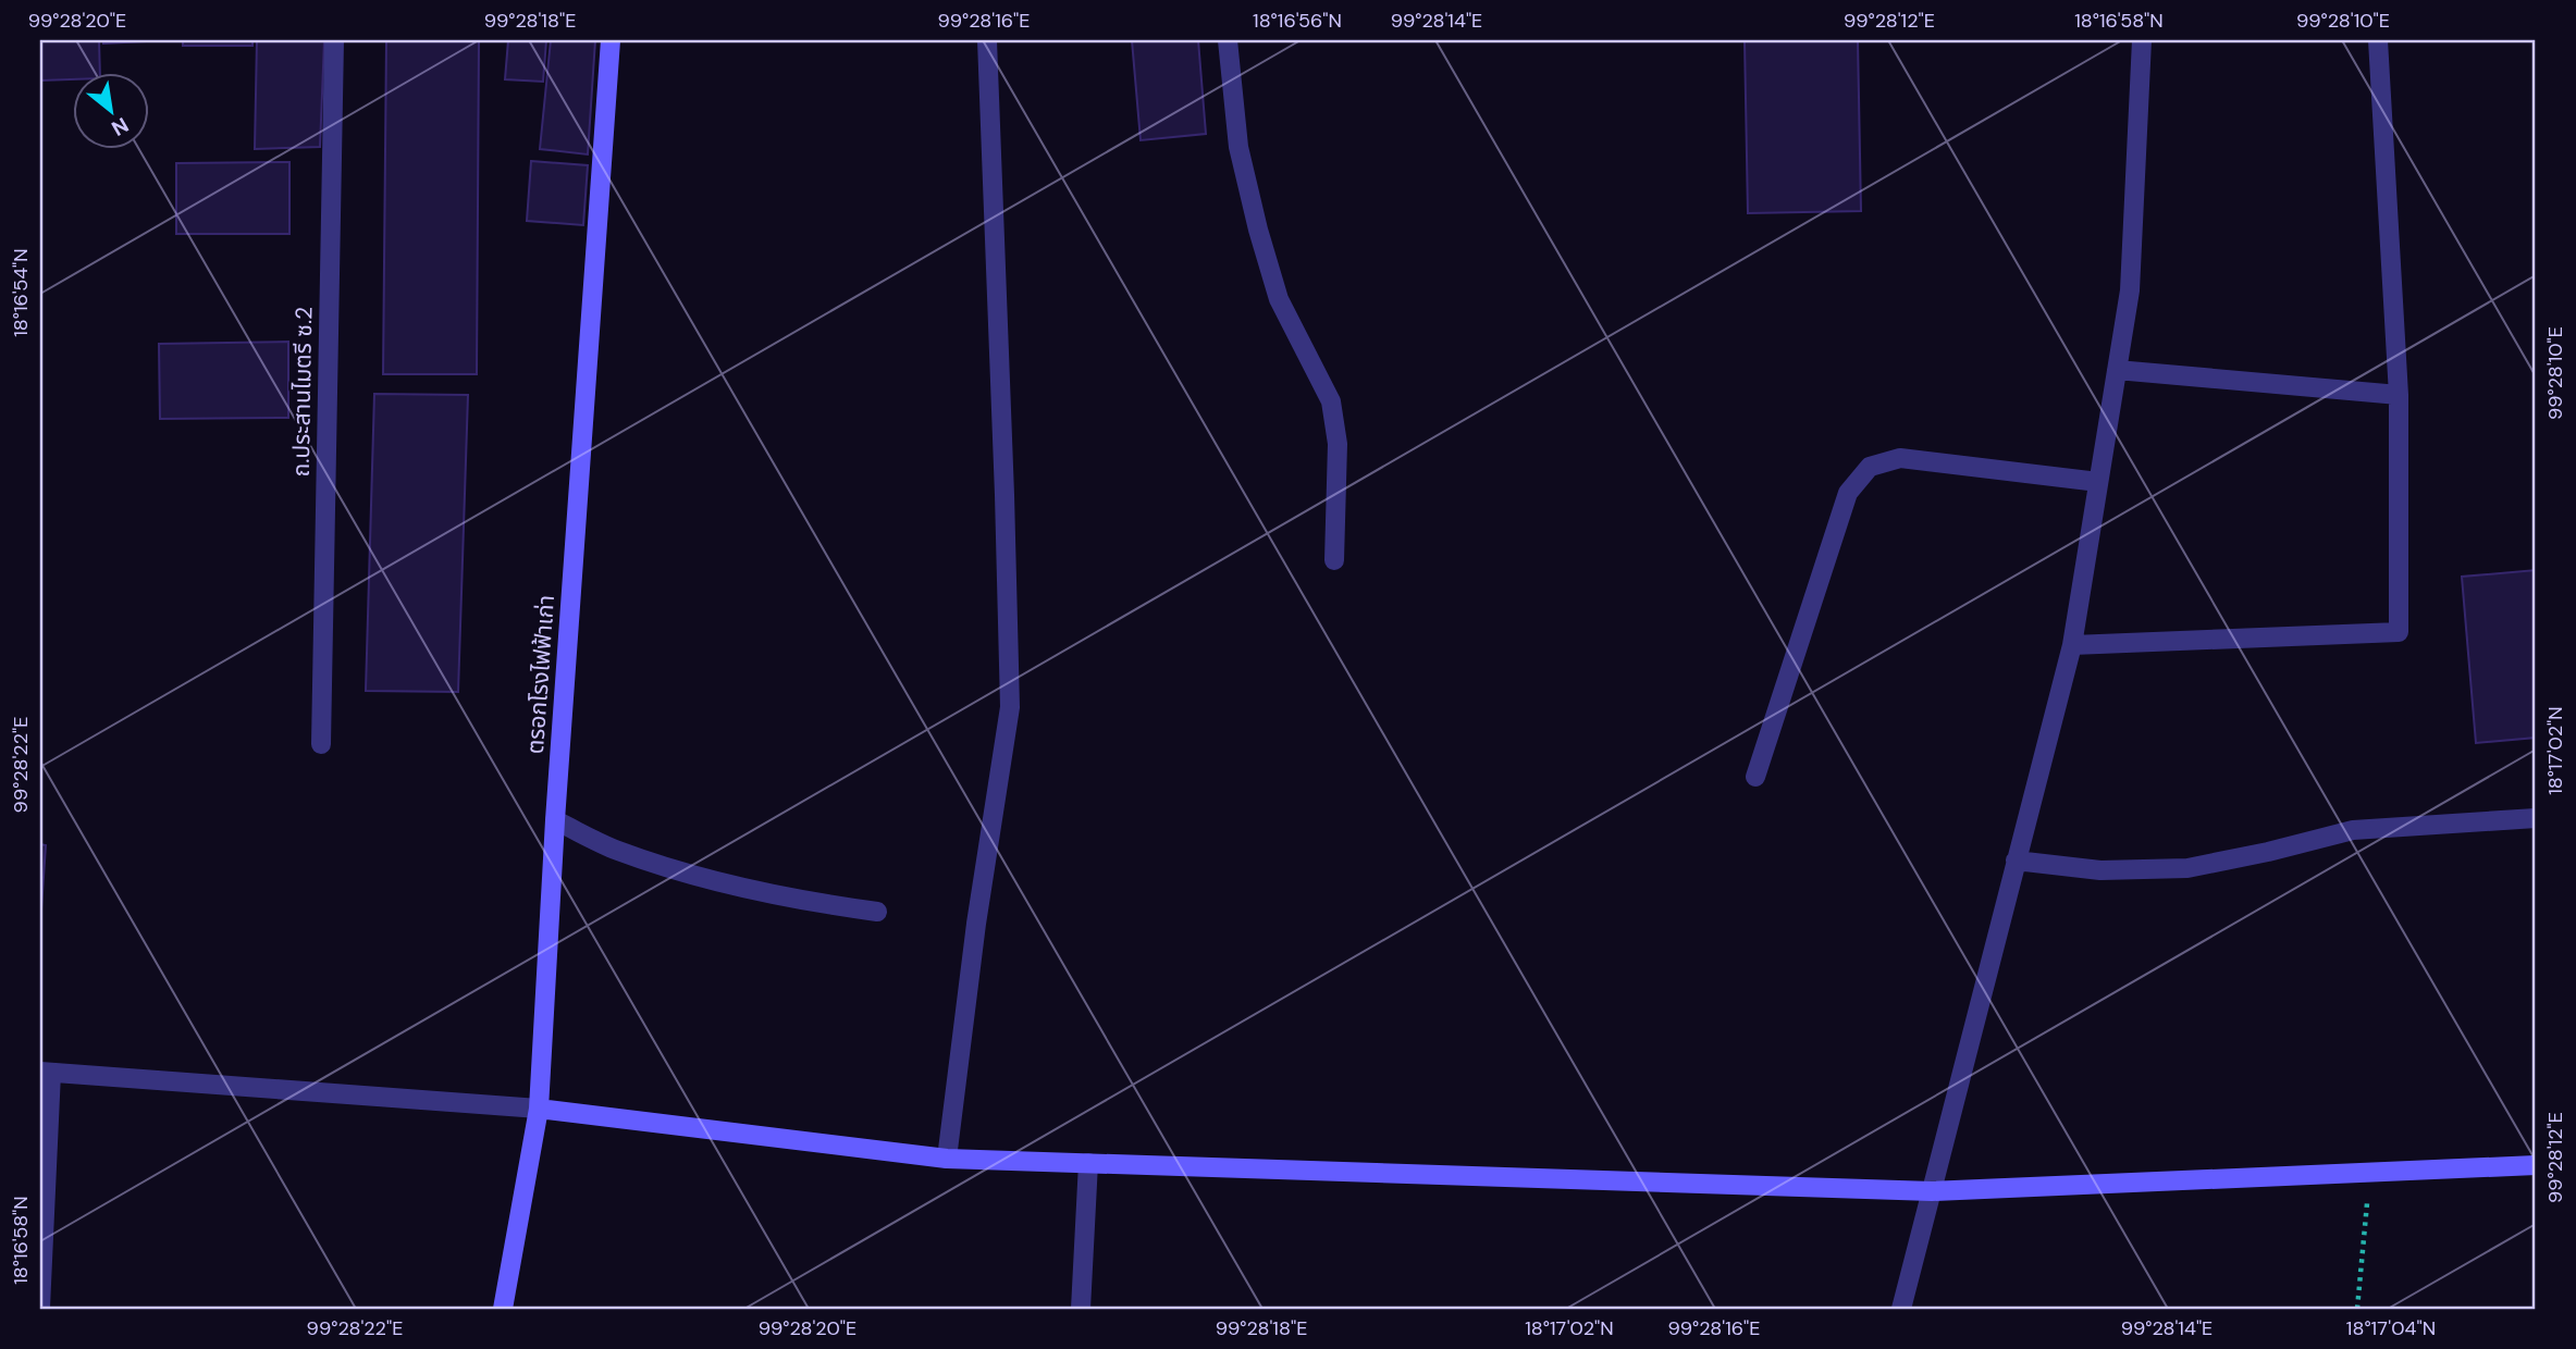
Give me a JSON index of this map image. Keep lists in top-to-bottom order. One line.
{"streets":{"street":["ถ.ประสานไมตรี ซ.2","ตรอกโรงไฟฟ้าเก่า"]},"north":"bottom right","coordinates":["99°28'20\"E","99°28'18\"E","99°28'16\"E","18°16'56\"N","99°28'14\"E","99°28'12\"E","18°16'58\"N","99°28'10\"E","18°16'54\"N","18°17'02\"N","99°28'22\"E","18°17'04\"N"]}
